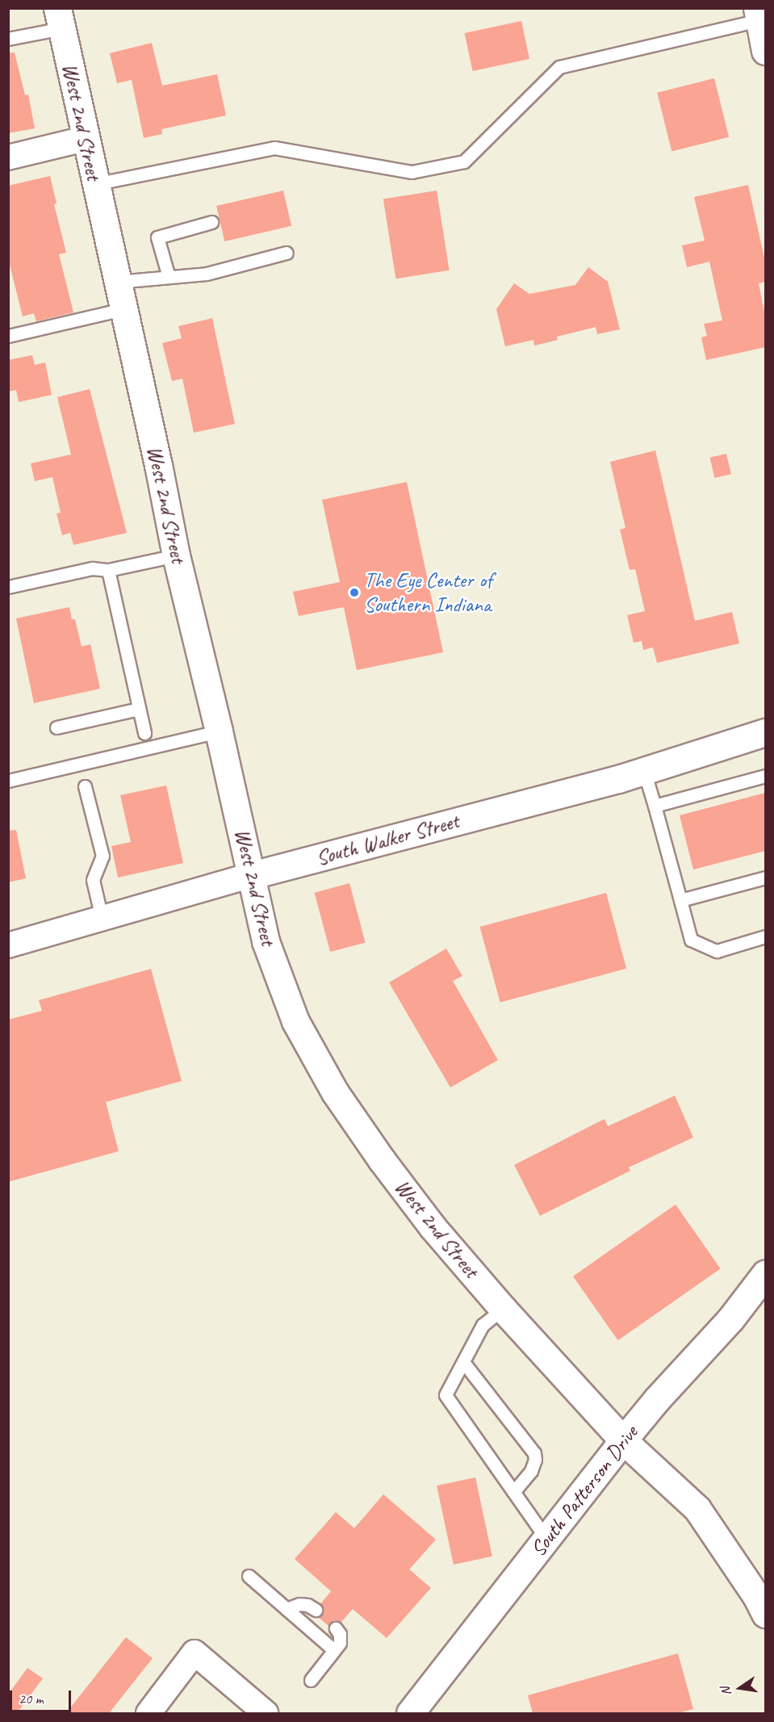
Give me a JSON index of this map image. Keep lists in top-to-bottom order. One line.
{"streets":{"main road":["West 2nd Street","South Walker Street","South Patterson Drive"]},"crossings":[["West 2nd Street","South Walker Street"],["West 2nd Street","South Patterson Drive"]],"places":["The Eye Center of Southern Indiana"],"scale_bar":"20 m","north":"left"}
